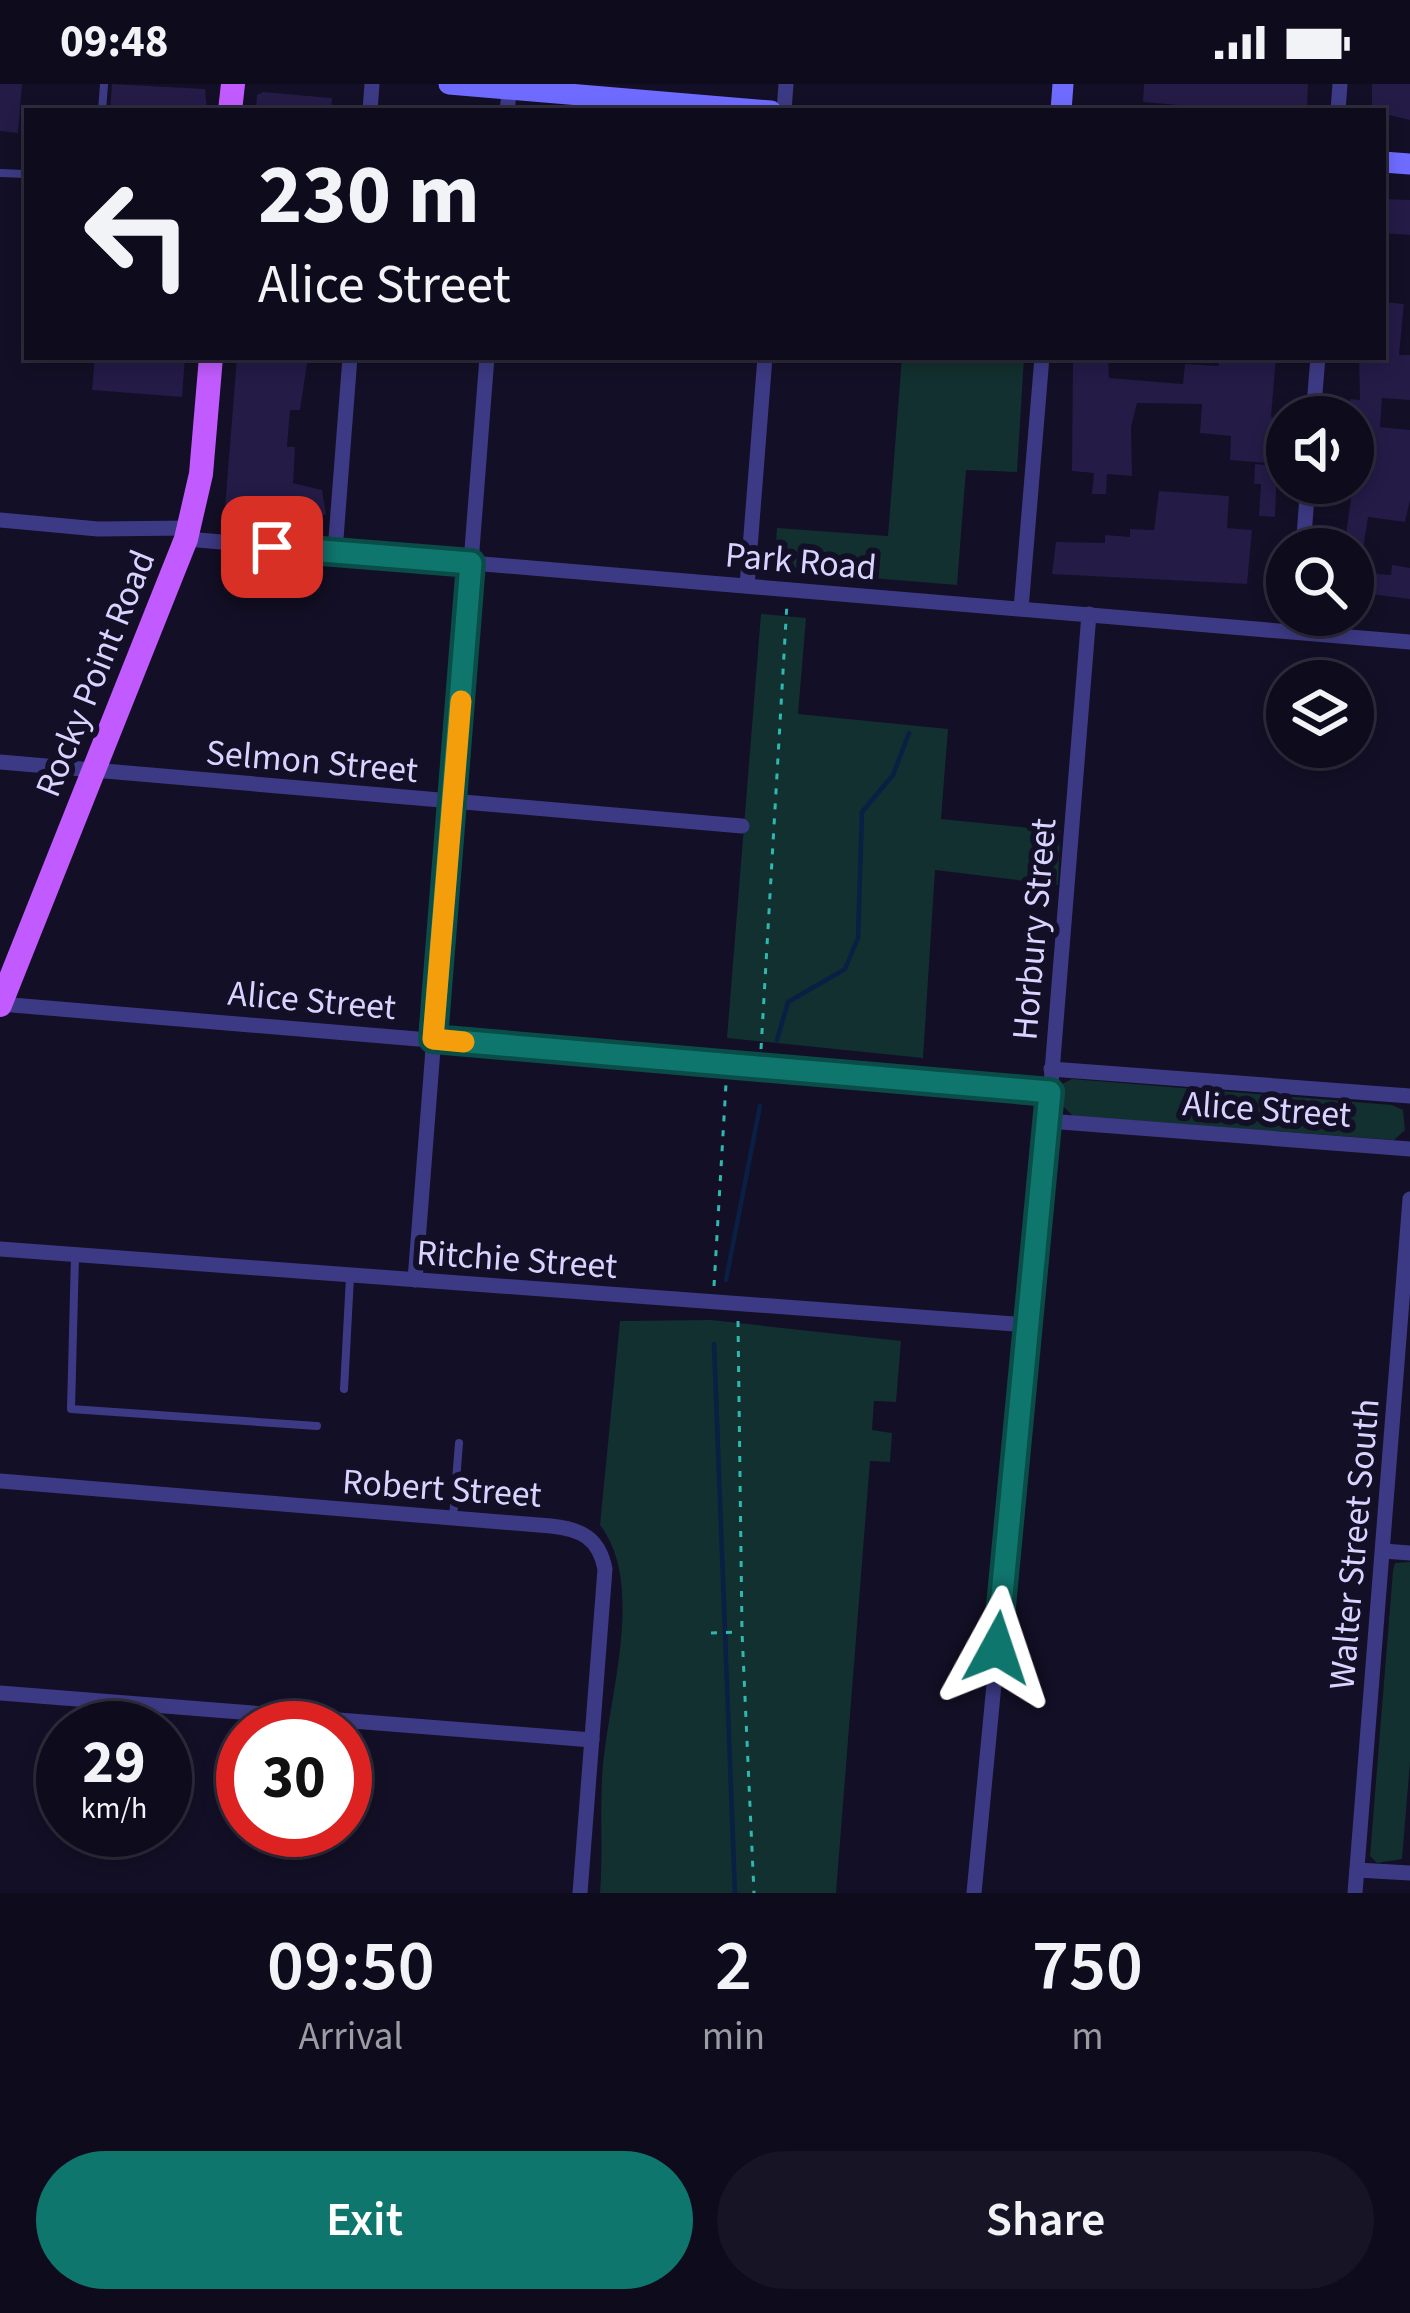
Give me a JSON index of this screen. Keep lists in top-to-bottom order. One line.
{"streets":{"main road":["Rocky Point Road"],"street":["Park Road","Selmon Street","Horbury Street","Alice Street","Ritchie Street","Robert Street","Walter Street South"]},"crossings":[["Park Road","Rocky Point Road"],["Park Road","Horbury Street"],["Rocky Point Road","Selmon Street"],["Rocky Point Road","Alice Street"],["Horbury Street","Alice Street"],["Horbury Street","Ritchie Street"]],"page":{"status":"09:48","turn":["230 m","Alice Street"],"speed":"29 km/h","limit":"30","eta":["09:50","Arrival","2","min","750","m"],"buttons":["Exit","Share"]}}
